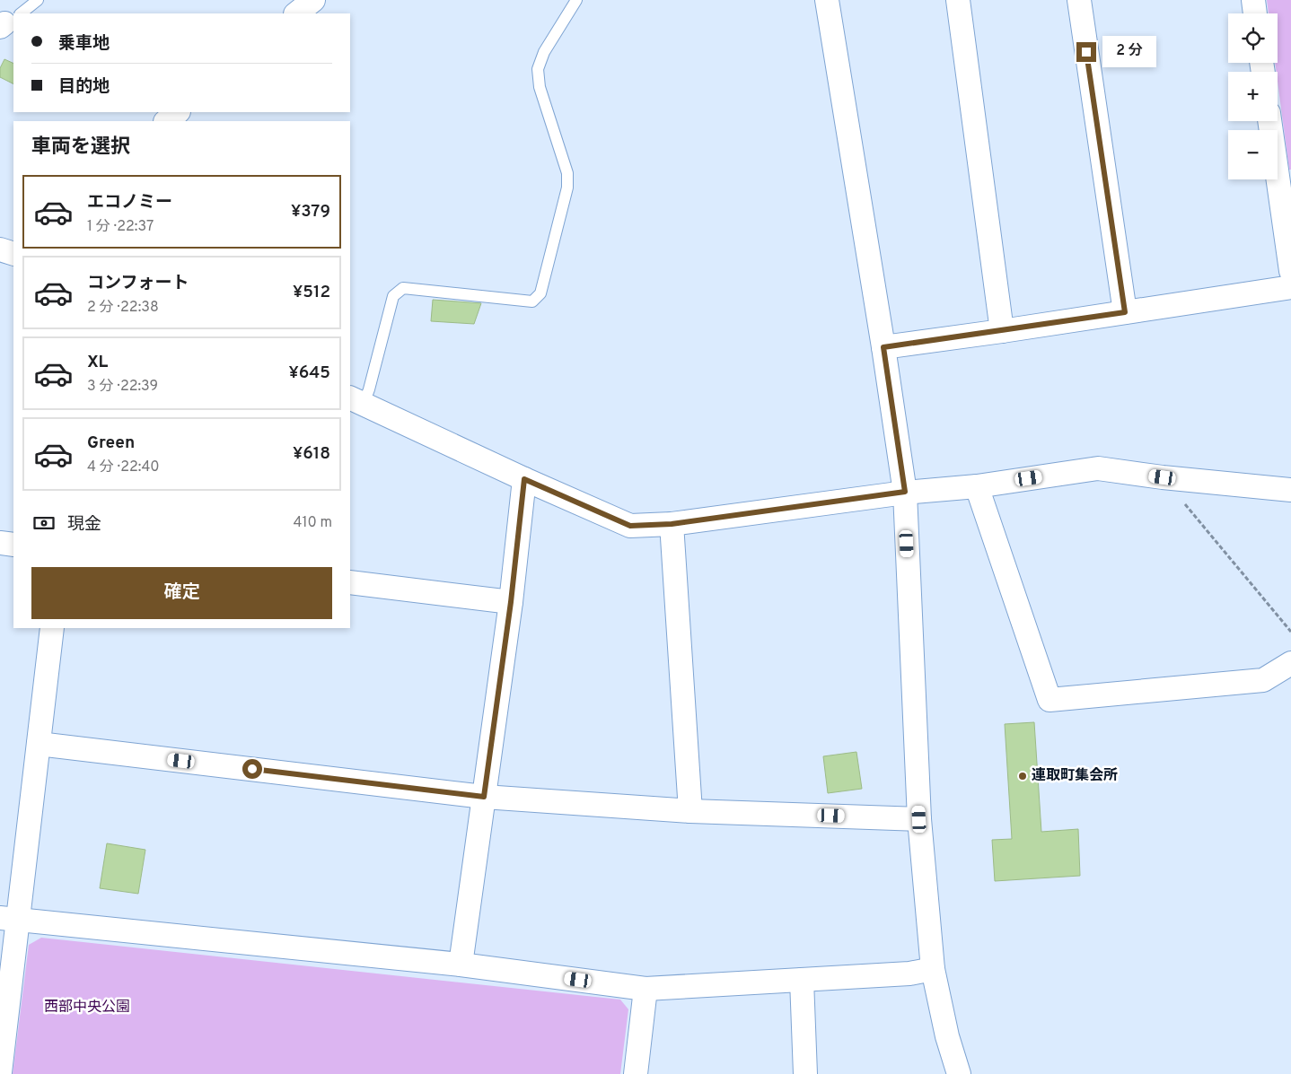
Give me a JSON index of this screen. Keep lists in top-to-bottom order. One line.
{"parks":["西部中央公園"],"places":["連取町集会所"],"page":{"map_buttons":["+","−"],"banner":["乗車地","目的地"],"bubble":"2 分","heading":"車両を選択","list":[{"name":"エコノミー","note":"1 分 · 22:37","value":"¥379"},{"name":"コンフォート","note":"2 分 · 22:38","value":"¥512"},{"name":"XL","note":"3 分 · 22:39","value":"¥645"},{"name":"Green","note":"4 分 · 22:40","value":"¥618"}],"pay":["現金","410 m"],"buttons":"確定"}}
